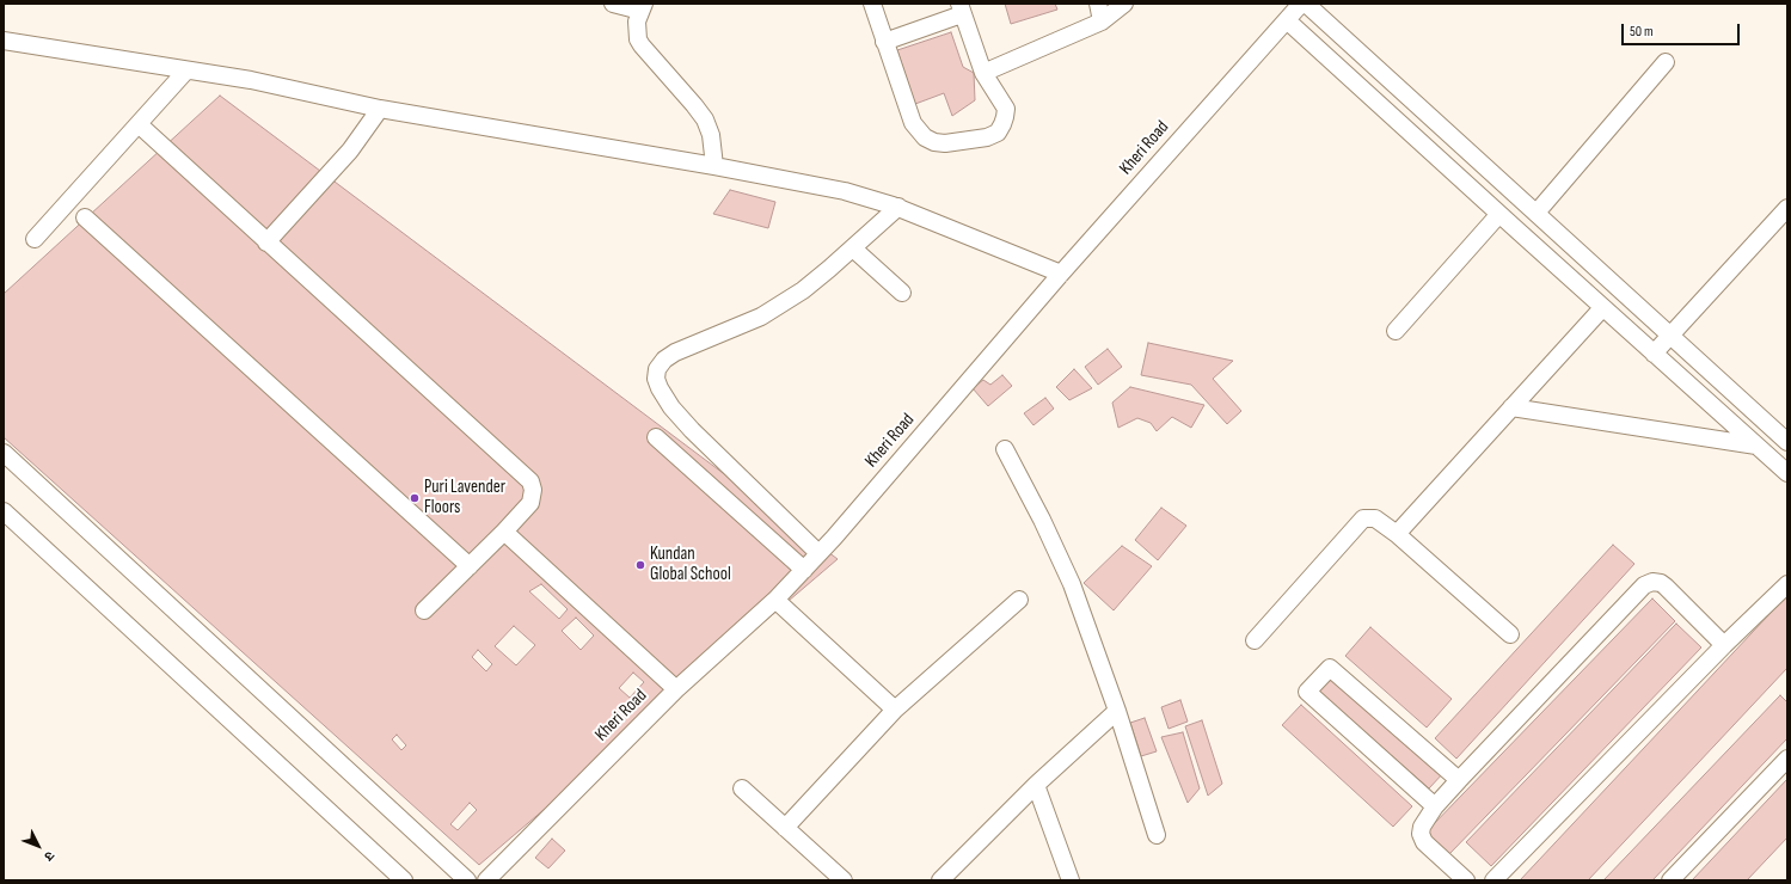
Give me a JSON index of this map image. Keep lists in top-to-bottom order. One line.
{"streets":{"street":["Kheri Road"]},"places":["Puri Lavender Floors","Kundan Global School"],"scale_bar":"50 m","north":"bottom right"}
